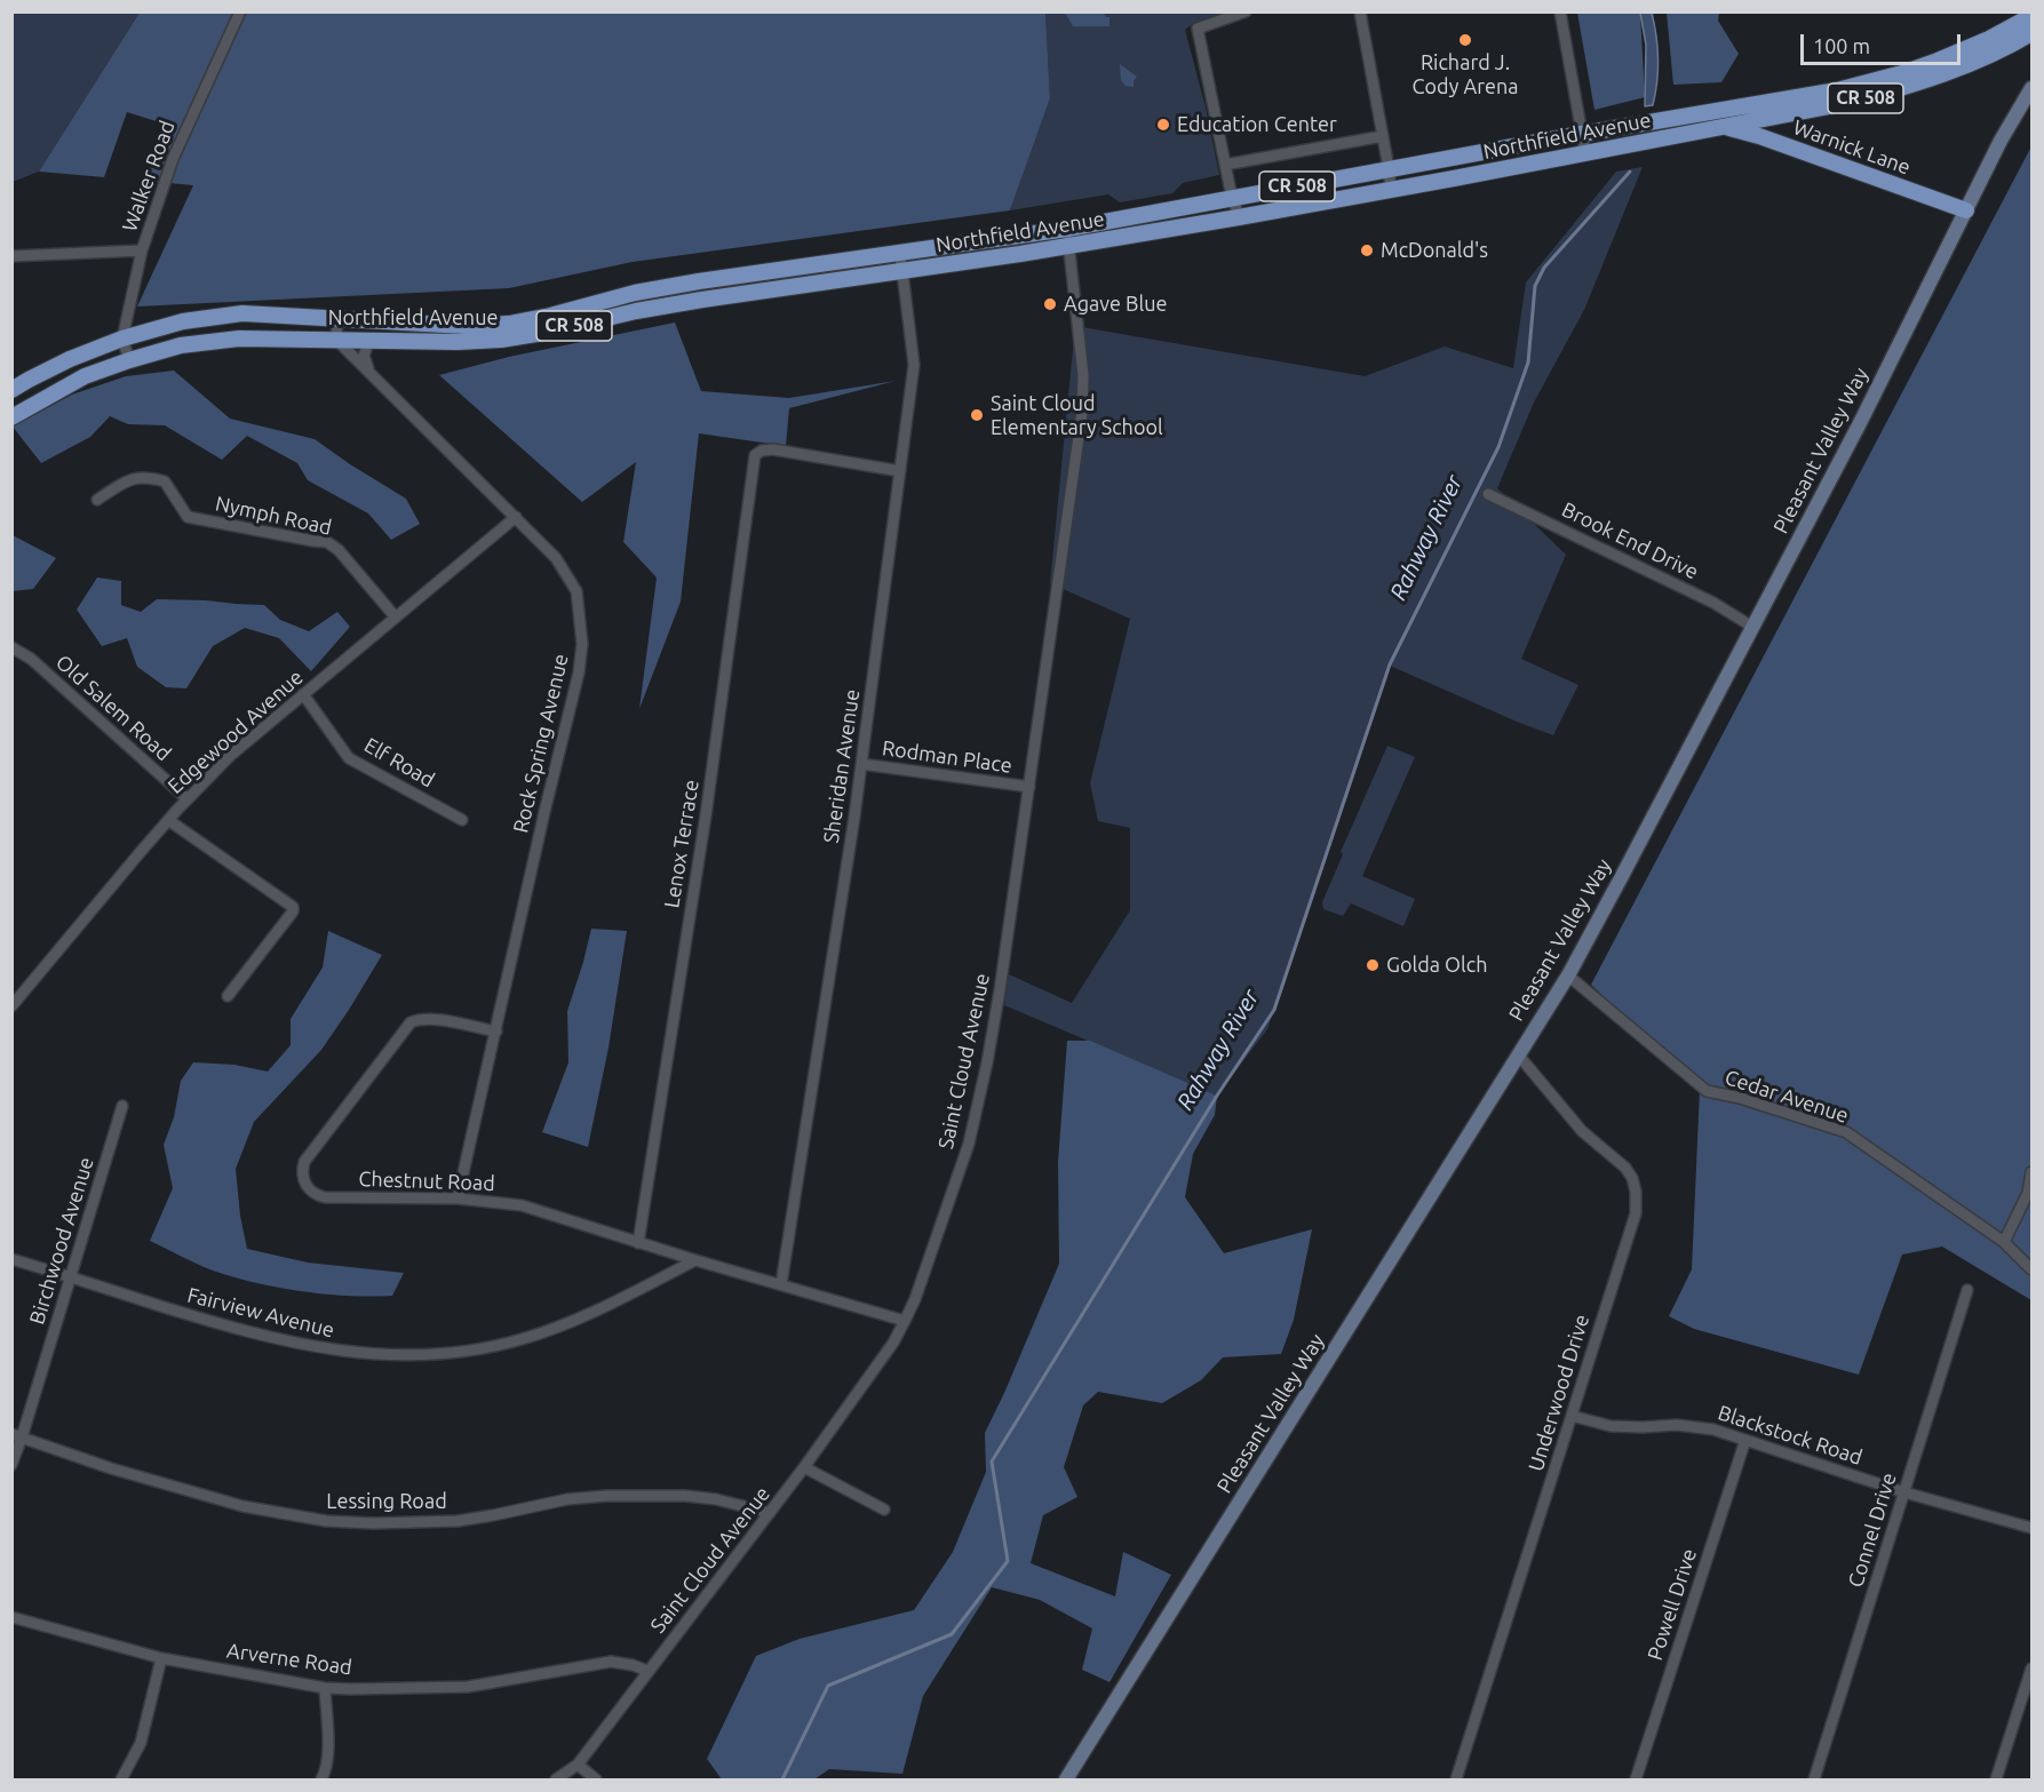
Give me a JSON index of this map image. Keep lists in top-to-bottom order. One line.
{"streets":{"main road":["CR 508","Northfield Avenue","Warnick Lane","Pleasant Valley Way"],"street":["Walker Road","Nymph Road","Brook End Drive","Old Salem Road","Edgewood Avenue","Rock Spring Avenue","Rodman Place","Elf Road","Sheridan Avenue","Lenox Terrace","Saint Cloud Avenue","Cedar Avenue","Chestnut Road","Birchwood Avenue","Fairview Avenue","Underwood Drive","Blackstock Road","Lessing Road","Connel Drive","Powell Drive","Arverne Road"]},"crossings":[["Northfield Avenue","Warnick Lane"],["Northfield Avenue","Walker Road"],["Northfield Avenue","Rock Spring Avenue"],["Northfield Avenue","Sheridan Avenue"],["Northfield Avenue","Saint Cloud Avenue"],["Warnick Lane","Pleasant Valley Way"],["Pleasant Valley Way","Brook End Drive"],["Pleasant Valley Way","Cedar Avenue"],["Pleasant Valley Way","Underwood Drive"],["Nymph Road","Edgewood Avenue"],["Old Salem Road","Edgewood Avenue"],["Edgewood Avenue","Rock Spring Avenue"],["Edgewood Avenue","Elf Road"],["Rock Spring Avenue","Chestnut Road"],["Rodman Place","Sheridan Avenue"],["Rodman Place","Saint Cloud Avenue"],["Sheridan Avenue","Lenox Terrace"],["Sheridan Avenue","Chestnut Road"],["Lenox Terrace","Chestnut Road"],["Saint Cloud Avenue","Chestnut Road"],["Saint Cloud Avenue","Lessing Road"],["Saint Cloud Avenue","Arverne Road"],["Chestnut Road","Fairview Avenue"],["Birchwood Avenue","Fairview Avenue"],["Birchwood Avenue","Lessing Road"],["Underwood Drive","Blackstock Road"],["Blackstock Road","Connel Drive"],["Blackstock Road","Powell Drive"]],"water":["Rahway River"],"places":["Richard J. Cody Arena","Education Center","McDonald's","Agave Blue","Saint Cloud Elementary School","Golda Olch"],"scale_bar":"100 m"}
